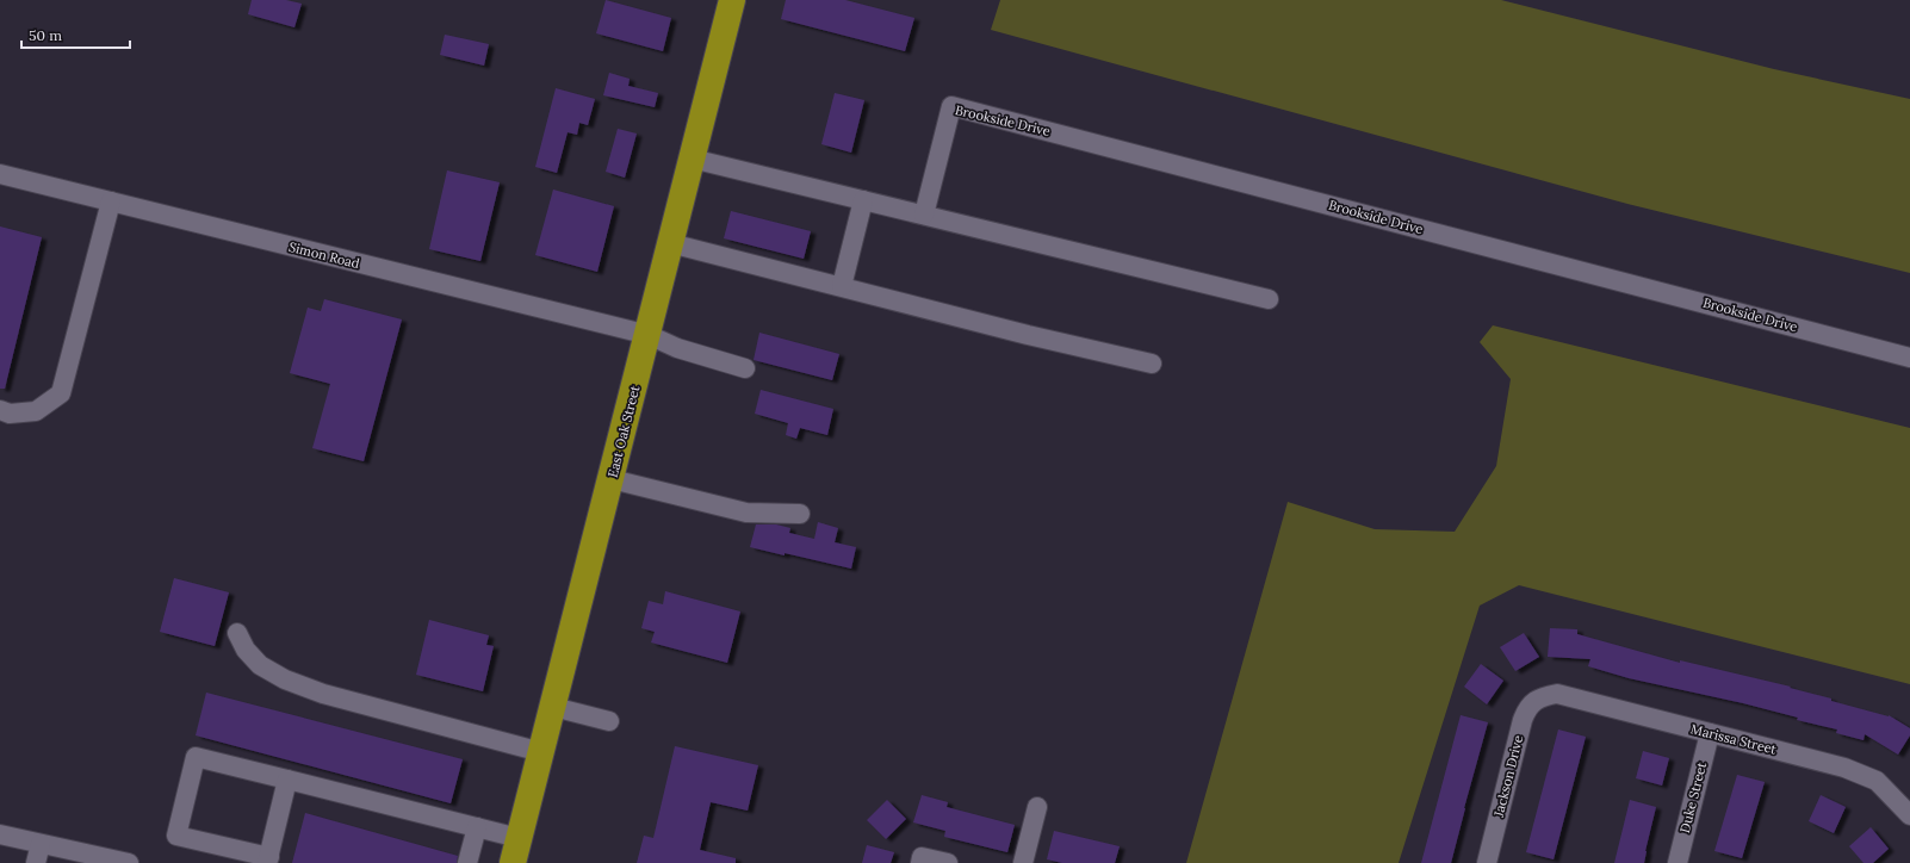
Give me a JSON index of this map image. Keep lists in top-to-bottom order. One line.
{"streets":{"highway":["East Oak Street"],"street":["Brookside Drive","Simon Road","Marissa Street","Jackson Drive","Duke Street"]},"crossings":[["Simon Road","East Oak Street"],["Marissa Street","Jackson Drive"],["Marissa Street","Duke Street"]],"scale_bar":"50 m"}
